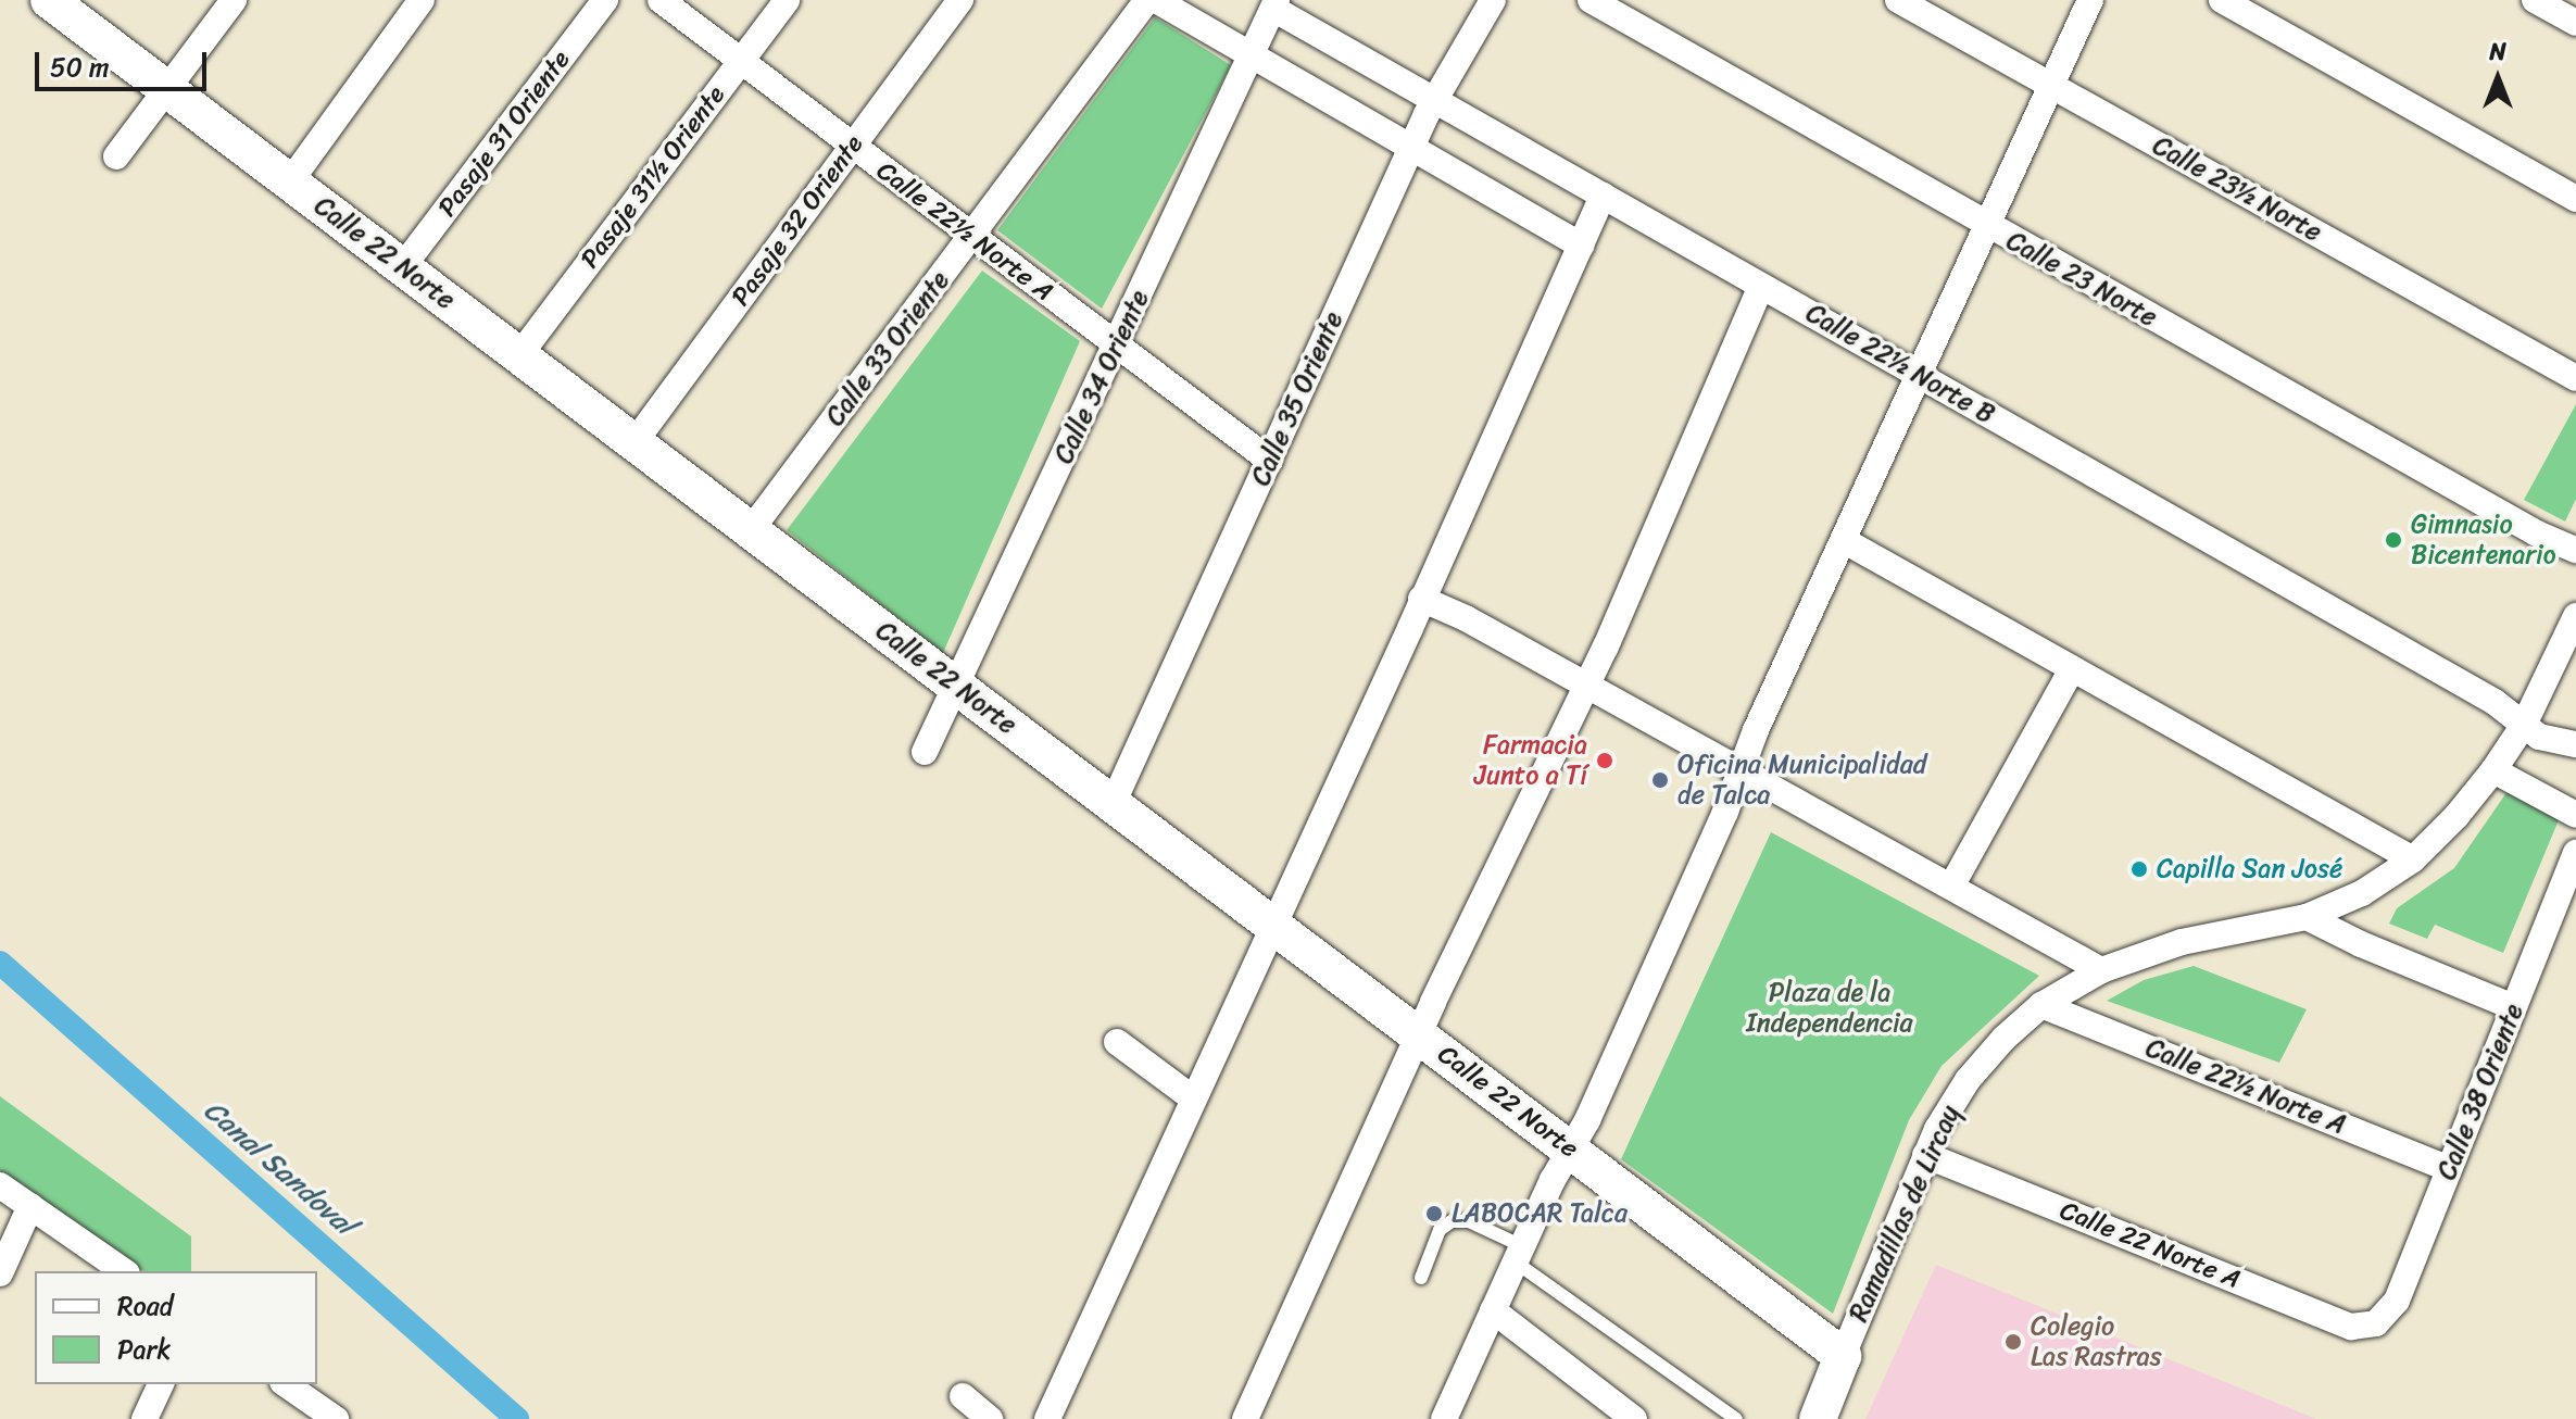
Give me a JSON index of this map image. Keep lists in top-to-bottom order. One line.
{"streets":{"street":["Pasaje 31 Oriente","Pasaje 31½ Oriente","Calle 23½ Norte","Pasaje 32 Oriente","Calle 22½ Norte A","Calle 22 Norte","Calle 23 Norte","Calle 33 Oriente","Calle 22½ Norte B","Calle 34 Oriente","Calle 35 Oriente","Calle 38 Oriente","Ramadillas de Lircay","Calle 22 Norte A"]},"crossings":[["Pasaje 31 Oriente","Calle 22 Norte"],["Pasaje 31½ Oriente","Calle 22½ Norte A"],["Pasaje 31½ Oriente","Calle 22 Norte"],["Pasaje 32 Oriente","Calle 22½ Norte A"],["Pasaje 32 Oriente","Calle 22 Norte"],["Calle 22½ Norte A","Calle 33 Oriente"],["Calle 22½ Norte A","Calle 34 Oriente"],["Calle 22½ Norte A","Calle 35 Oriente"],["Calle 22½ Norte A","Calle 38 Oriente"],["Calle 22½ Norte A","Ramadillas de Lircay"],["Calle 22 Norte","Calle 33 Oriente"],["Calle 22 Norte","Calle 34 Oriente"],["Calle 22 Norte","Calle 35 Oriente"],["Calle 22 Norte","Ramadillas de Lircay"],["Calle 22½ Norte B","Calle 34 Oriente"],["Calle 22½ Norte B","Calle 35 Oriente"],["Calle 22½ Norte B","Ramadillas de Lircay"],["Calle 38 Oriente","Calle 22 Norte A"],["Ramadillas de Lircay","Calle 22 Norte A"]],"water":["Canal Sandoval"],"parks":["Plaza de la Independencia"],"places":["Gimnasio Bicentenario","Farmacia Junto a Tí","Oficina Municipalidad de Talca","Capilla San José","LABOCAR Talca","Colegio Las Rastras"],"legend":["Road","Park"],"scale_bar":"50 m","north":"top"}
